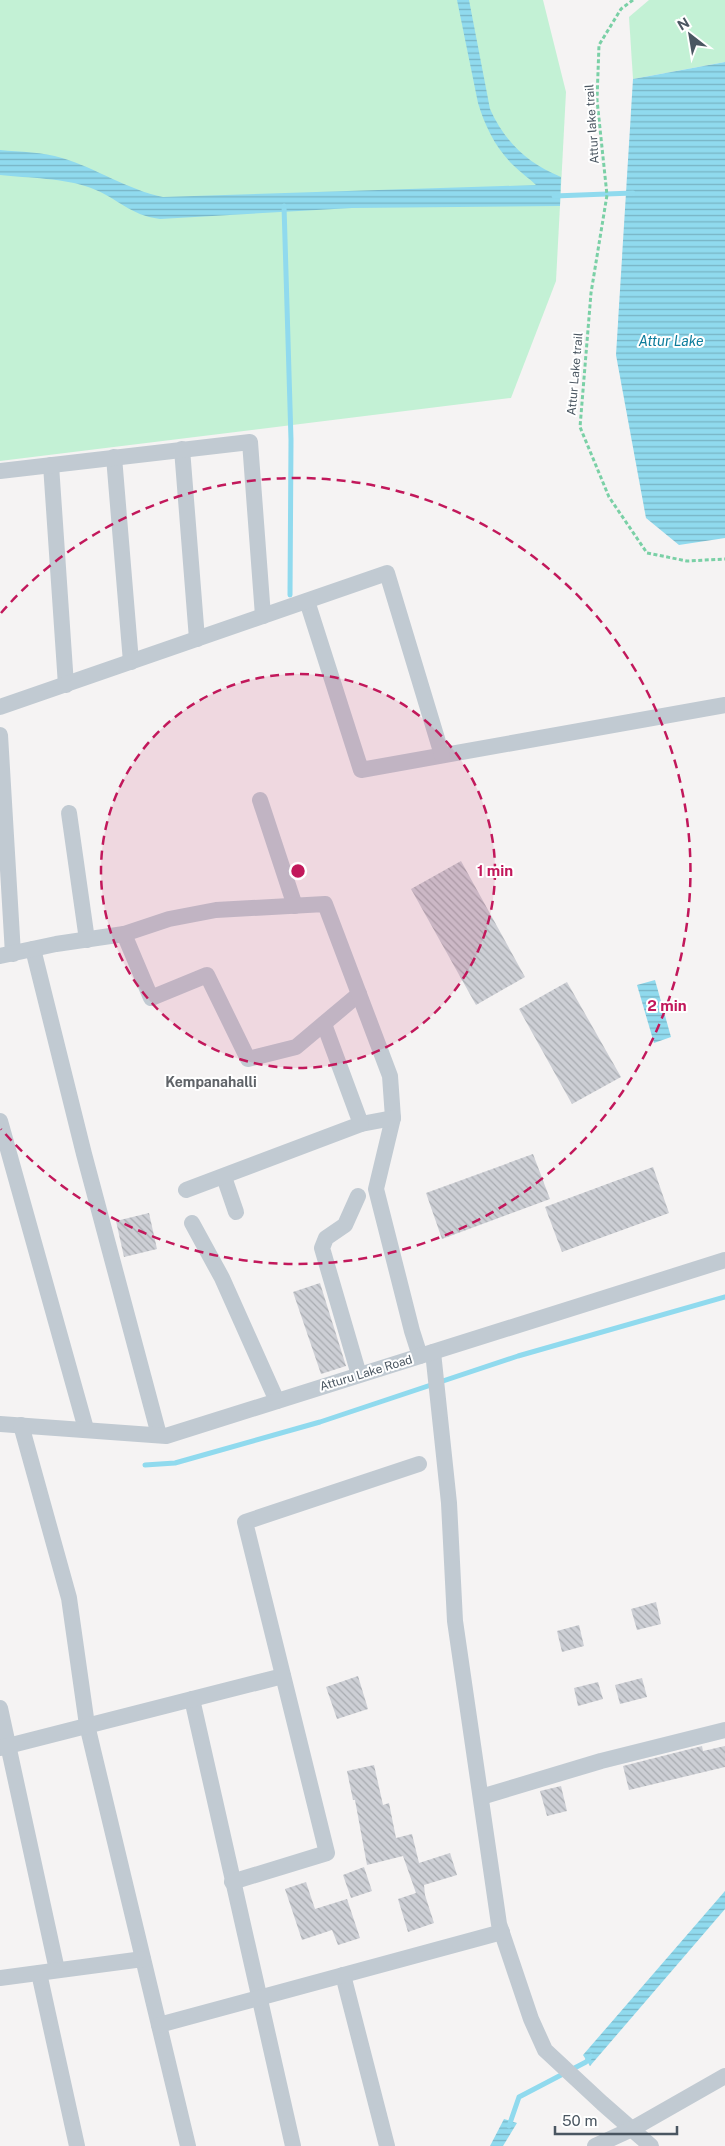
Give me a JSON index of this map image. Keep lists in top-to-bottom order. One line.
{"streets":{"street":["Atturu Lake Road"],"path":["Attur lake trail","Attur Lake trail"]},"crossings":[["Attur lake trail","Attur Lake trail"]],"districts":["Kempanahalli"],"water":["Attur Lake"],"scale_bar":"50 m","north":"top left","rings":["1 min","2 min"]}
